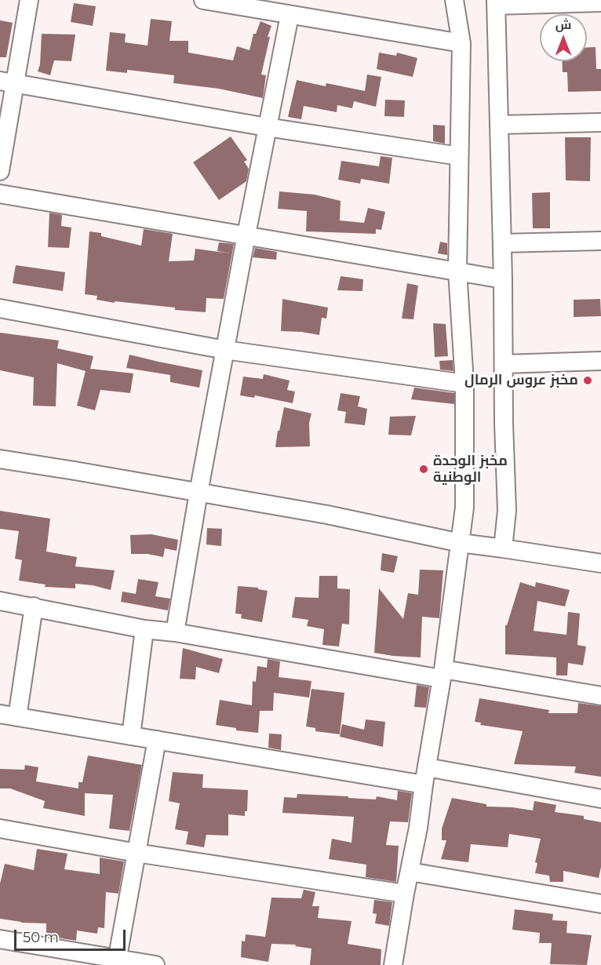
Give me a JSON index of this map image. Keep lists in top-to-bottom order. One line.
{"places":["مخبز عروس الرمال","مخبز الوحدة الوطنية"],"scale_bar":"50 m","north":"top"}
